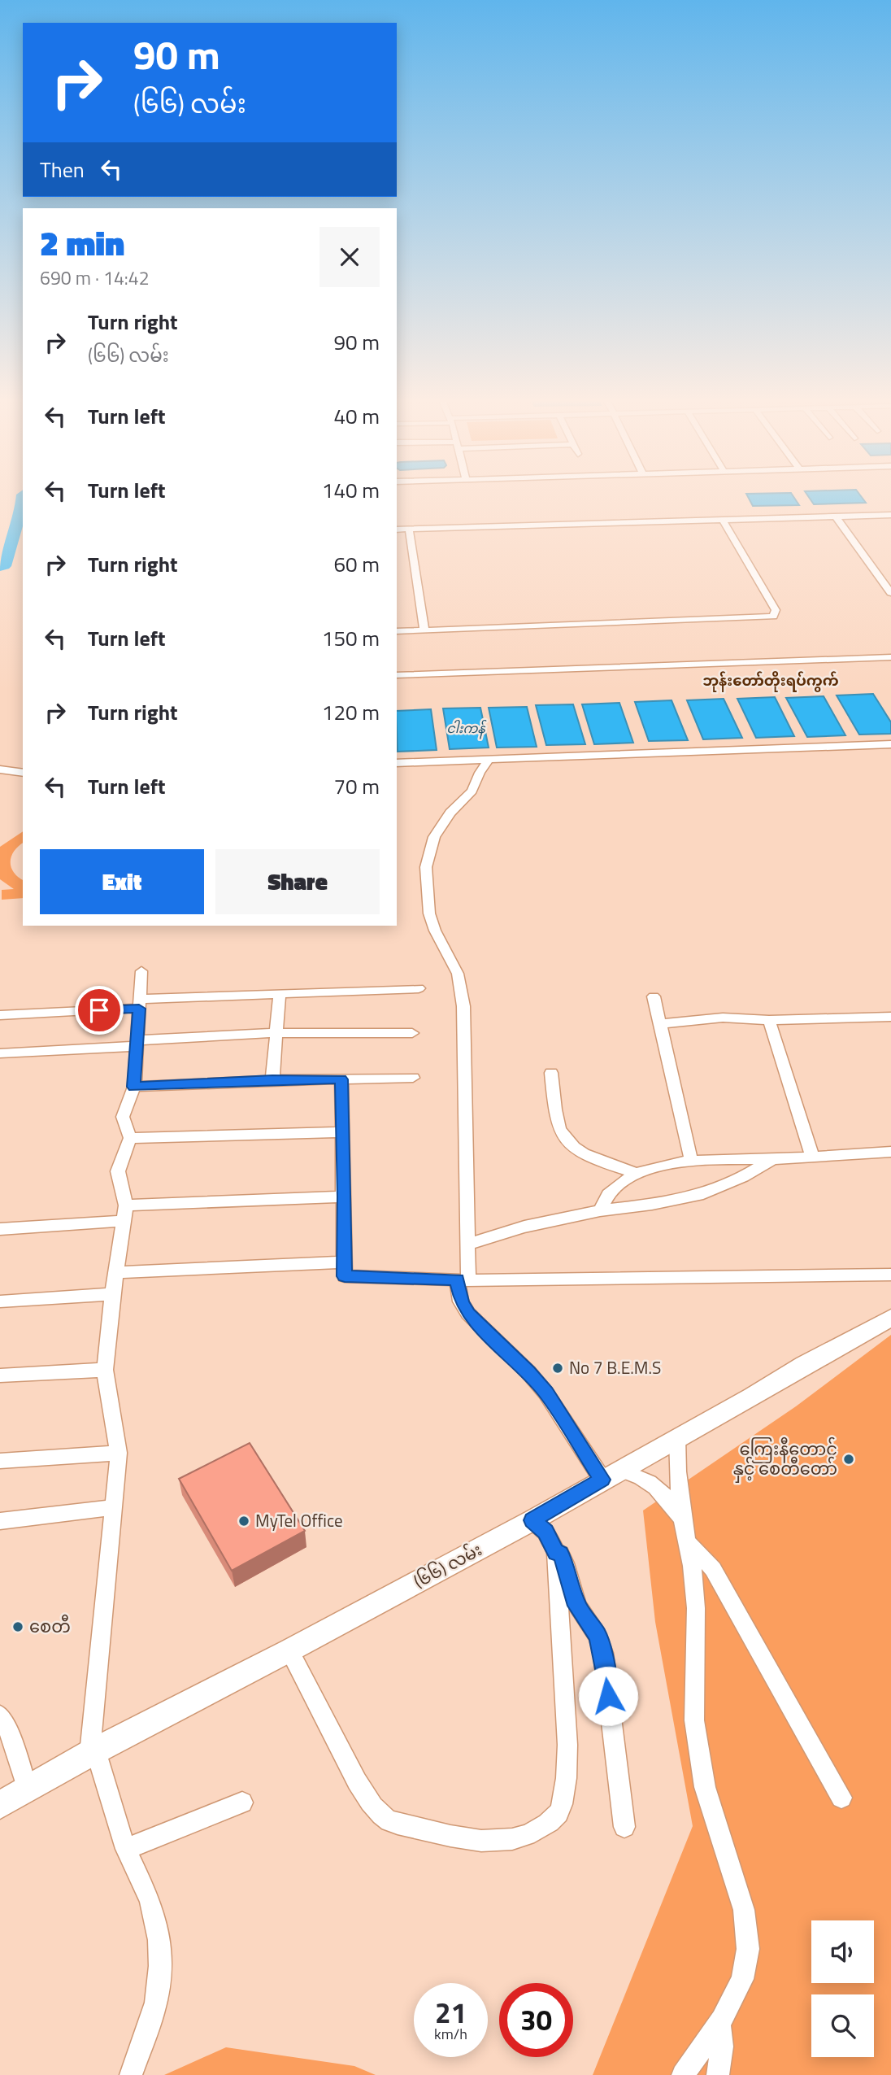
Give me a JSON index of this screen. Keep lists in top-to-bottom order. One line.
{"streets":{"street":["(၆၆) လမ်း"]},"districts":["ဘုန်းတော်တိုးရပ်ကွက်"],"water":["ငါးကန်"],"places":["No 7 B.E.M.S","ကြေးနီတောင် နှင့် စေတီတော်","MyTel Office","စေတီ"],"page":{"turn":["90 m","(၆၆) လမ်း"],"then":"Then","heading":["2 min","690 m · 14:42"],"list":[{"name":"Turn right","note":"(၆၆) လမ်း","value":"90 m"},{"name":"Turn left","value":"40 m"},{"name":"Turn left","value":"140 m"},{"name":"Turn right","value":"60 m"},{"name":"Turn left","value":"150 m"},{"name":"Turn right","value":"120 m"},{"name":"Turn left","value":"70 m"}],"buttons":["Exit","Share"],"speed":"21 km/h","limit":"30"}}
